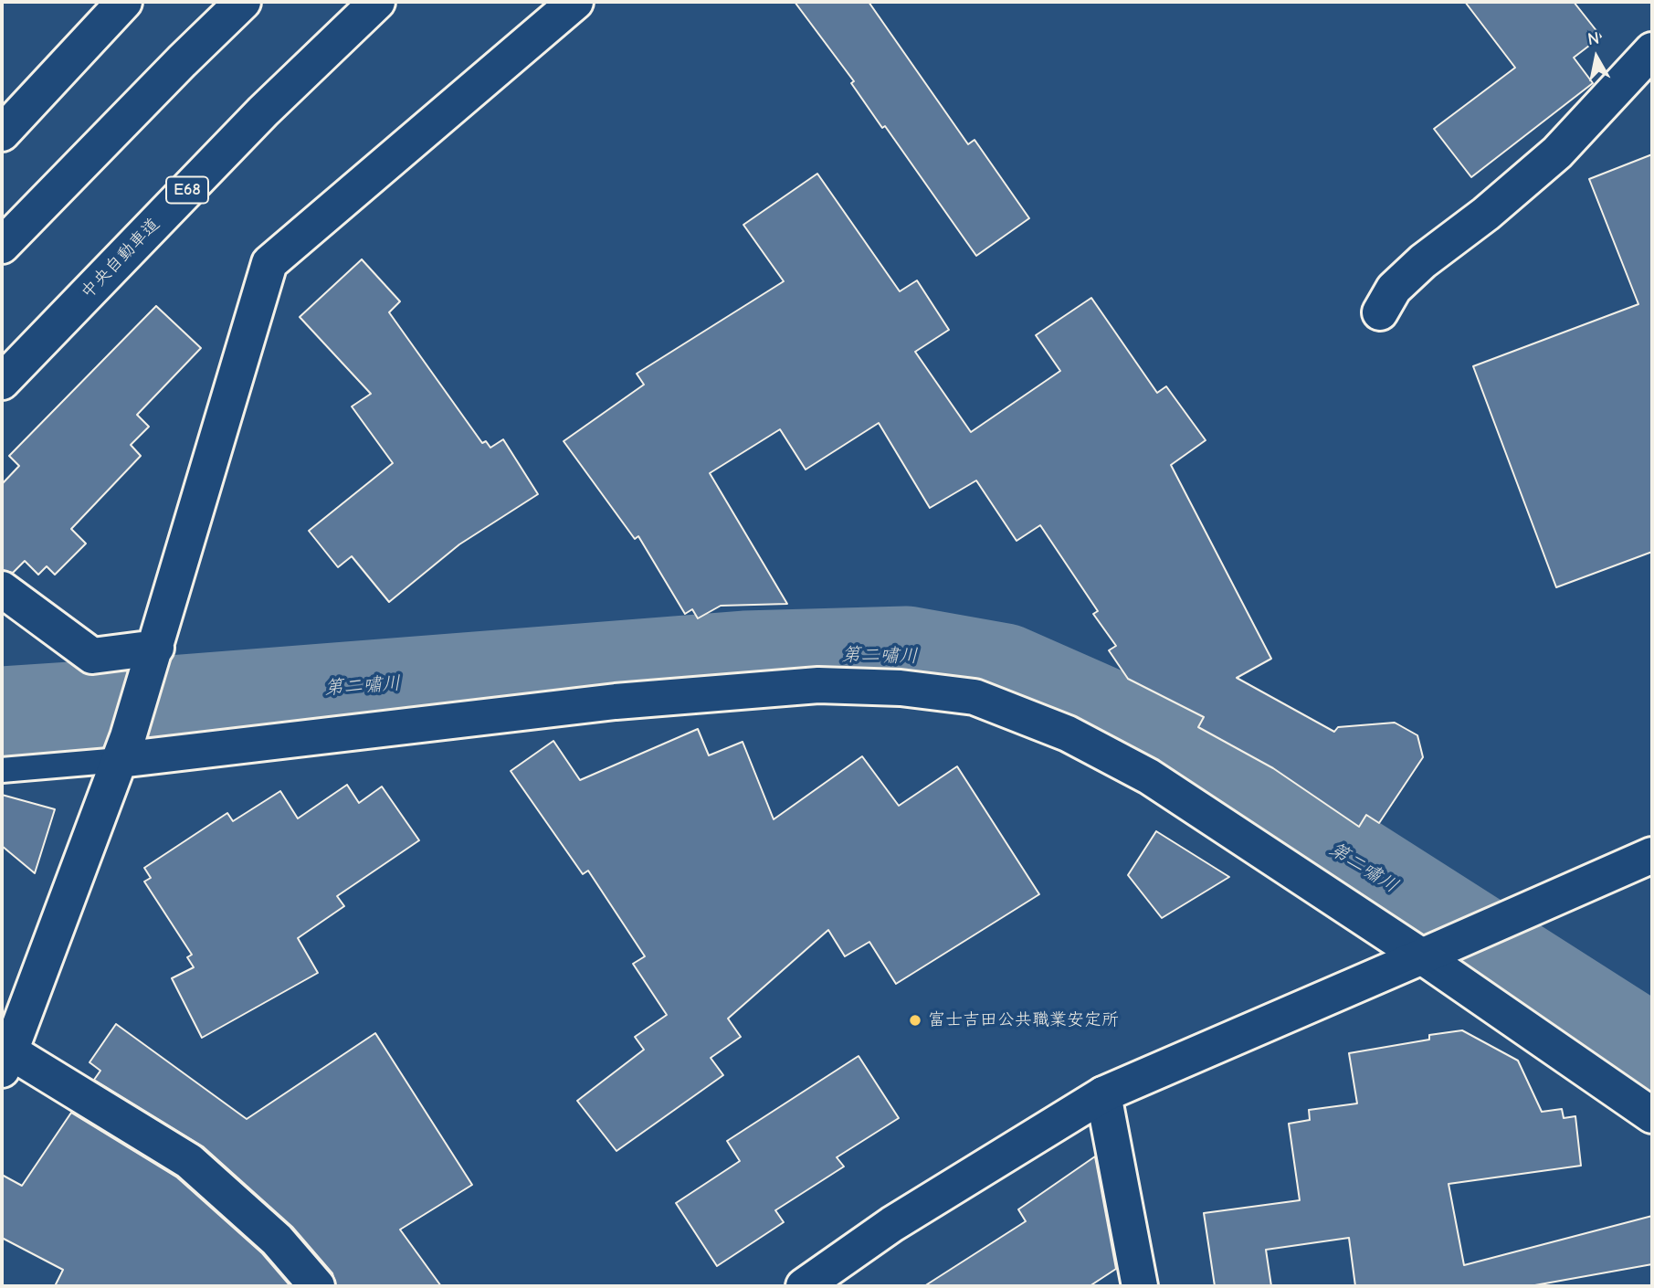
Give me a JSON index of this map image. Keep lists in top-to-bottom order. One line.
{"streets":{"main road":["E68","中央自動車道"]},"water":["第二嘯川"],"places":["富士吉田公共職業安定所"],"north":"top"}
